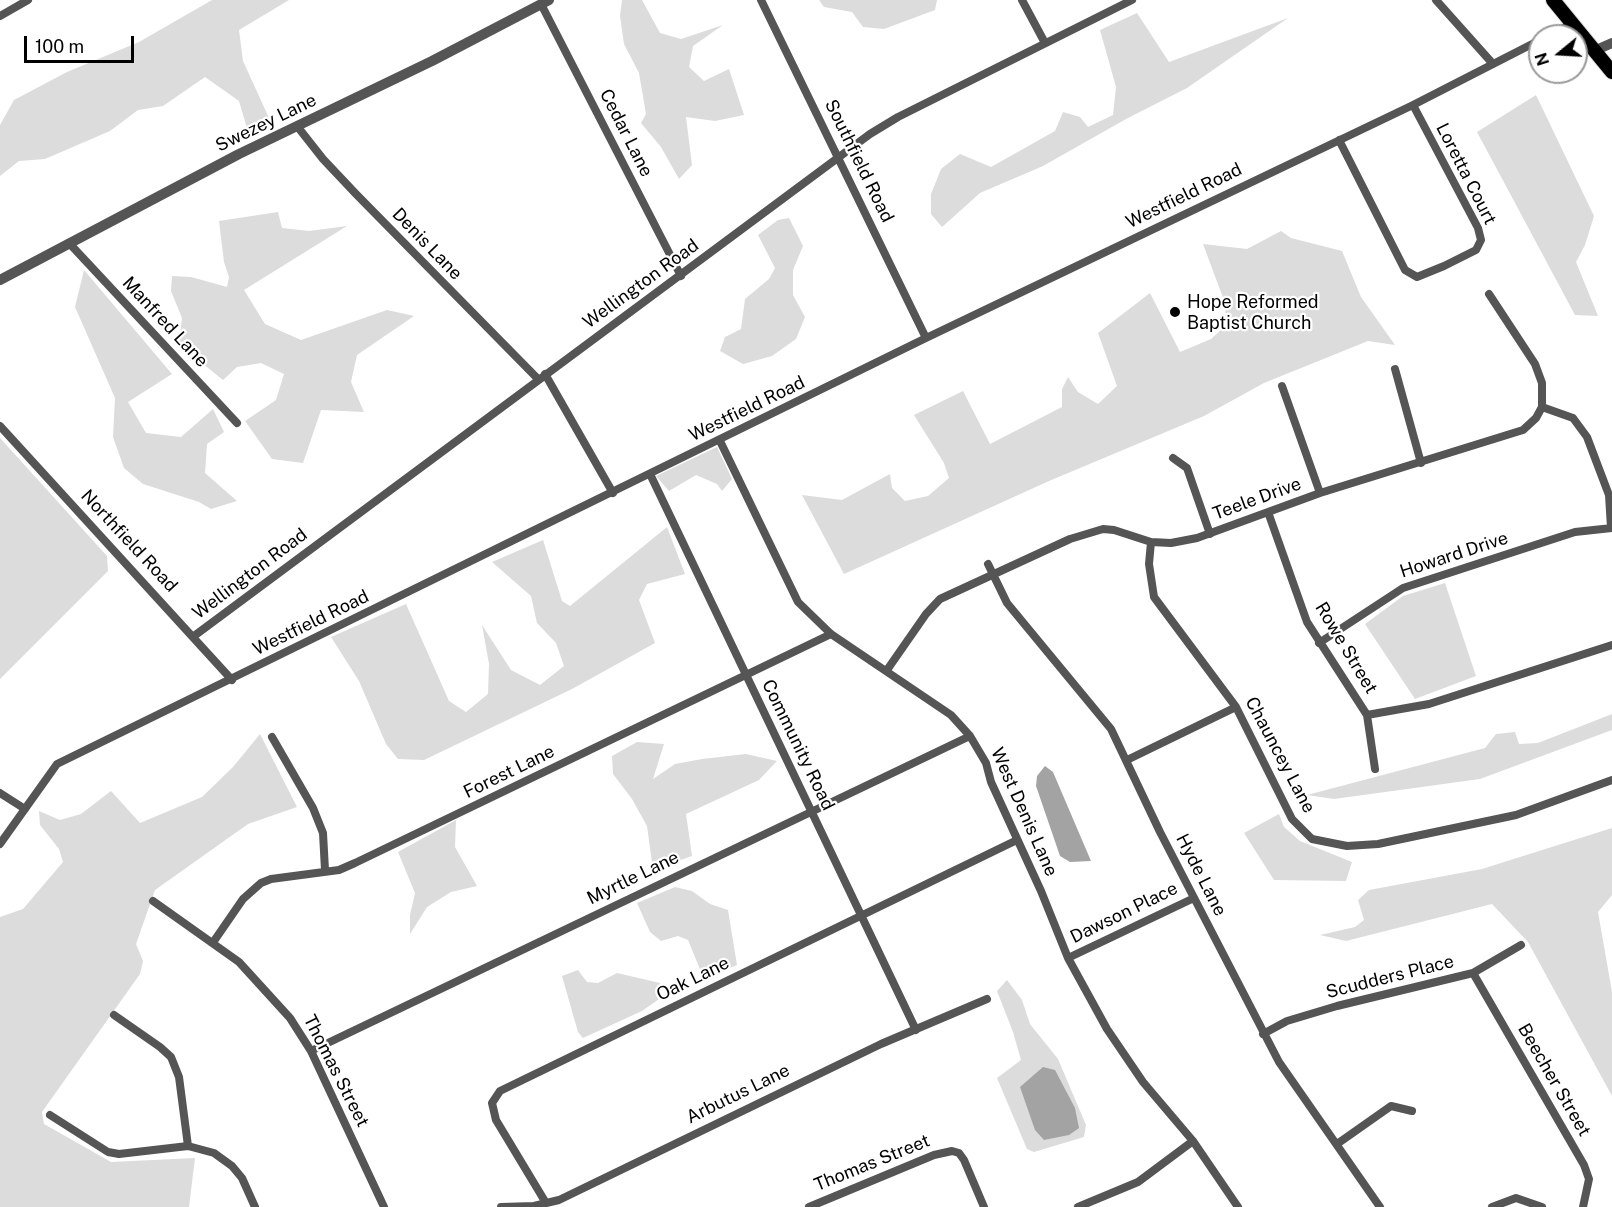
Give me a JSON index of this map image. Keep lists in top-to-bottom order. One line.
{"streets":{"street":["Swezey Lane","Cedar Lane","Southfield Road","Loretta Court","Westfield Road","Denis Lane","Wellington Road","Manfred Lane","Teele Drive","Northfield Road","Howard Drive","Rowe Street","Community Road","Chauncey Lane","Forest Lane","West Denis Lane","Hyde Lane","Myrtle Lane","Dawson Place","Scudders Place","Oak Lane","Thomas Street","Beecher Street","Arbutus Lane"]},"crossings":[["Swezey Lane","Cedar Lane"],["Swezey Lane","Denis Lane"],["Swezey Lane","Manfred Lane"],["Cedar Lane","Wellington Road"],["Southfield Road","Westfield Road"],["Southfield Road","Wellington Road"],["Loretta Court","Westfield Road"],["Westfield Road","Denis Lane"],["Westfield Road","Northfield Road"],["Westfield Road","Community Road"],["Westfield Road","West Denis Lane"],["Denis Lane","Wellington Road"],["Wellington Road","Northfield Road"],["Teele Drive","Rowe Street"],["Teele Drive","Chauncey Lane"],["Teele Drive","West Denis Lane"],["Teele Drive","Hyde Lane"],["Howard Drive","Rowe Street"],["Community Road","Forest Lane"],["Community Road","Myrtle Lane"],["Community Road","Oak Lane"],["Community Road","Arbutus Lane"],["Forest Lane","West Denis Lane"],["Forest Lane","Thomas Street"],["West Denis Lane","Myrtle Lane"],["West Denis Lane","Dawson Place"],["West Denis Lane","Oak Lane"],["Hyde Lane","Dawson Place"],["Hyde Lane","Scudders Place"],["Myrtle Lane","Thomas Street"],["Scudders Place","Beecher Street"],["Oak Lane","Arbutus Lane"]],"places":["Hope Reformed Baptist Church"],"scale_bar":"100 m","north":"left"}
